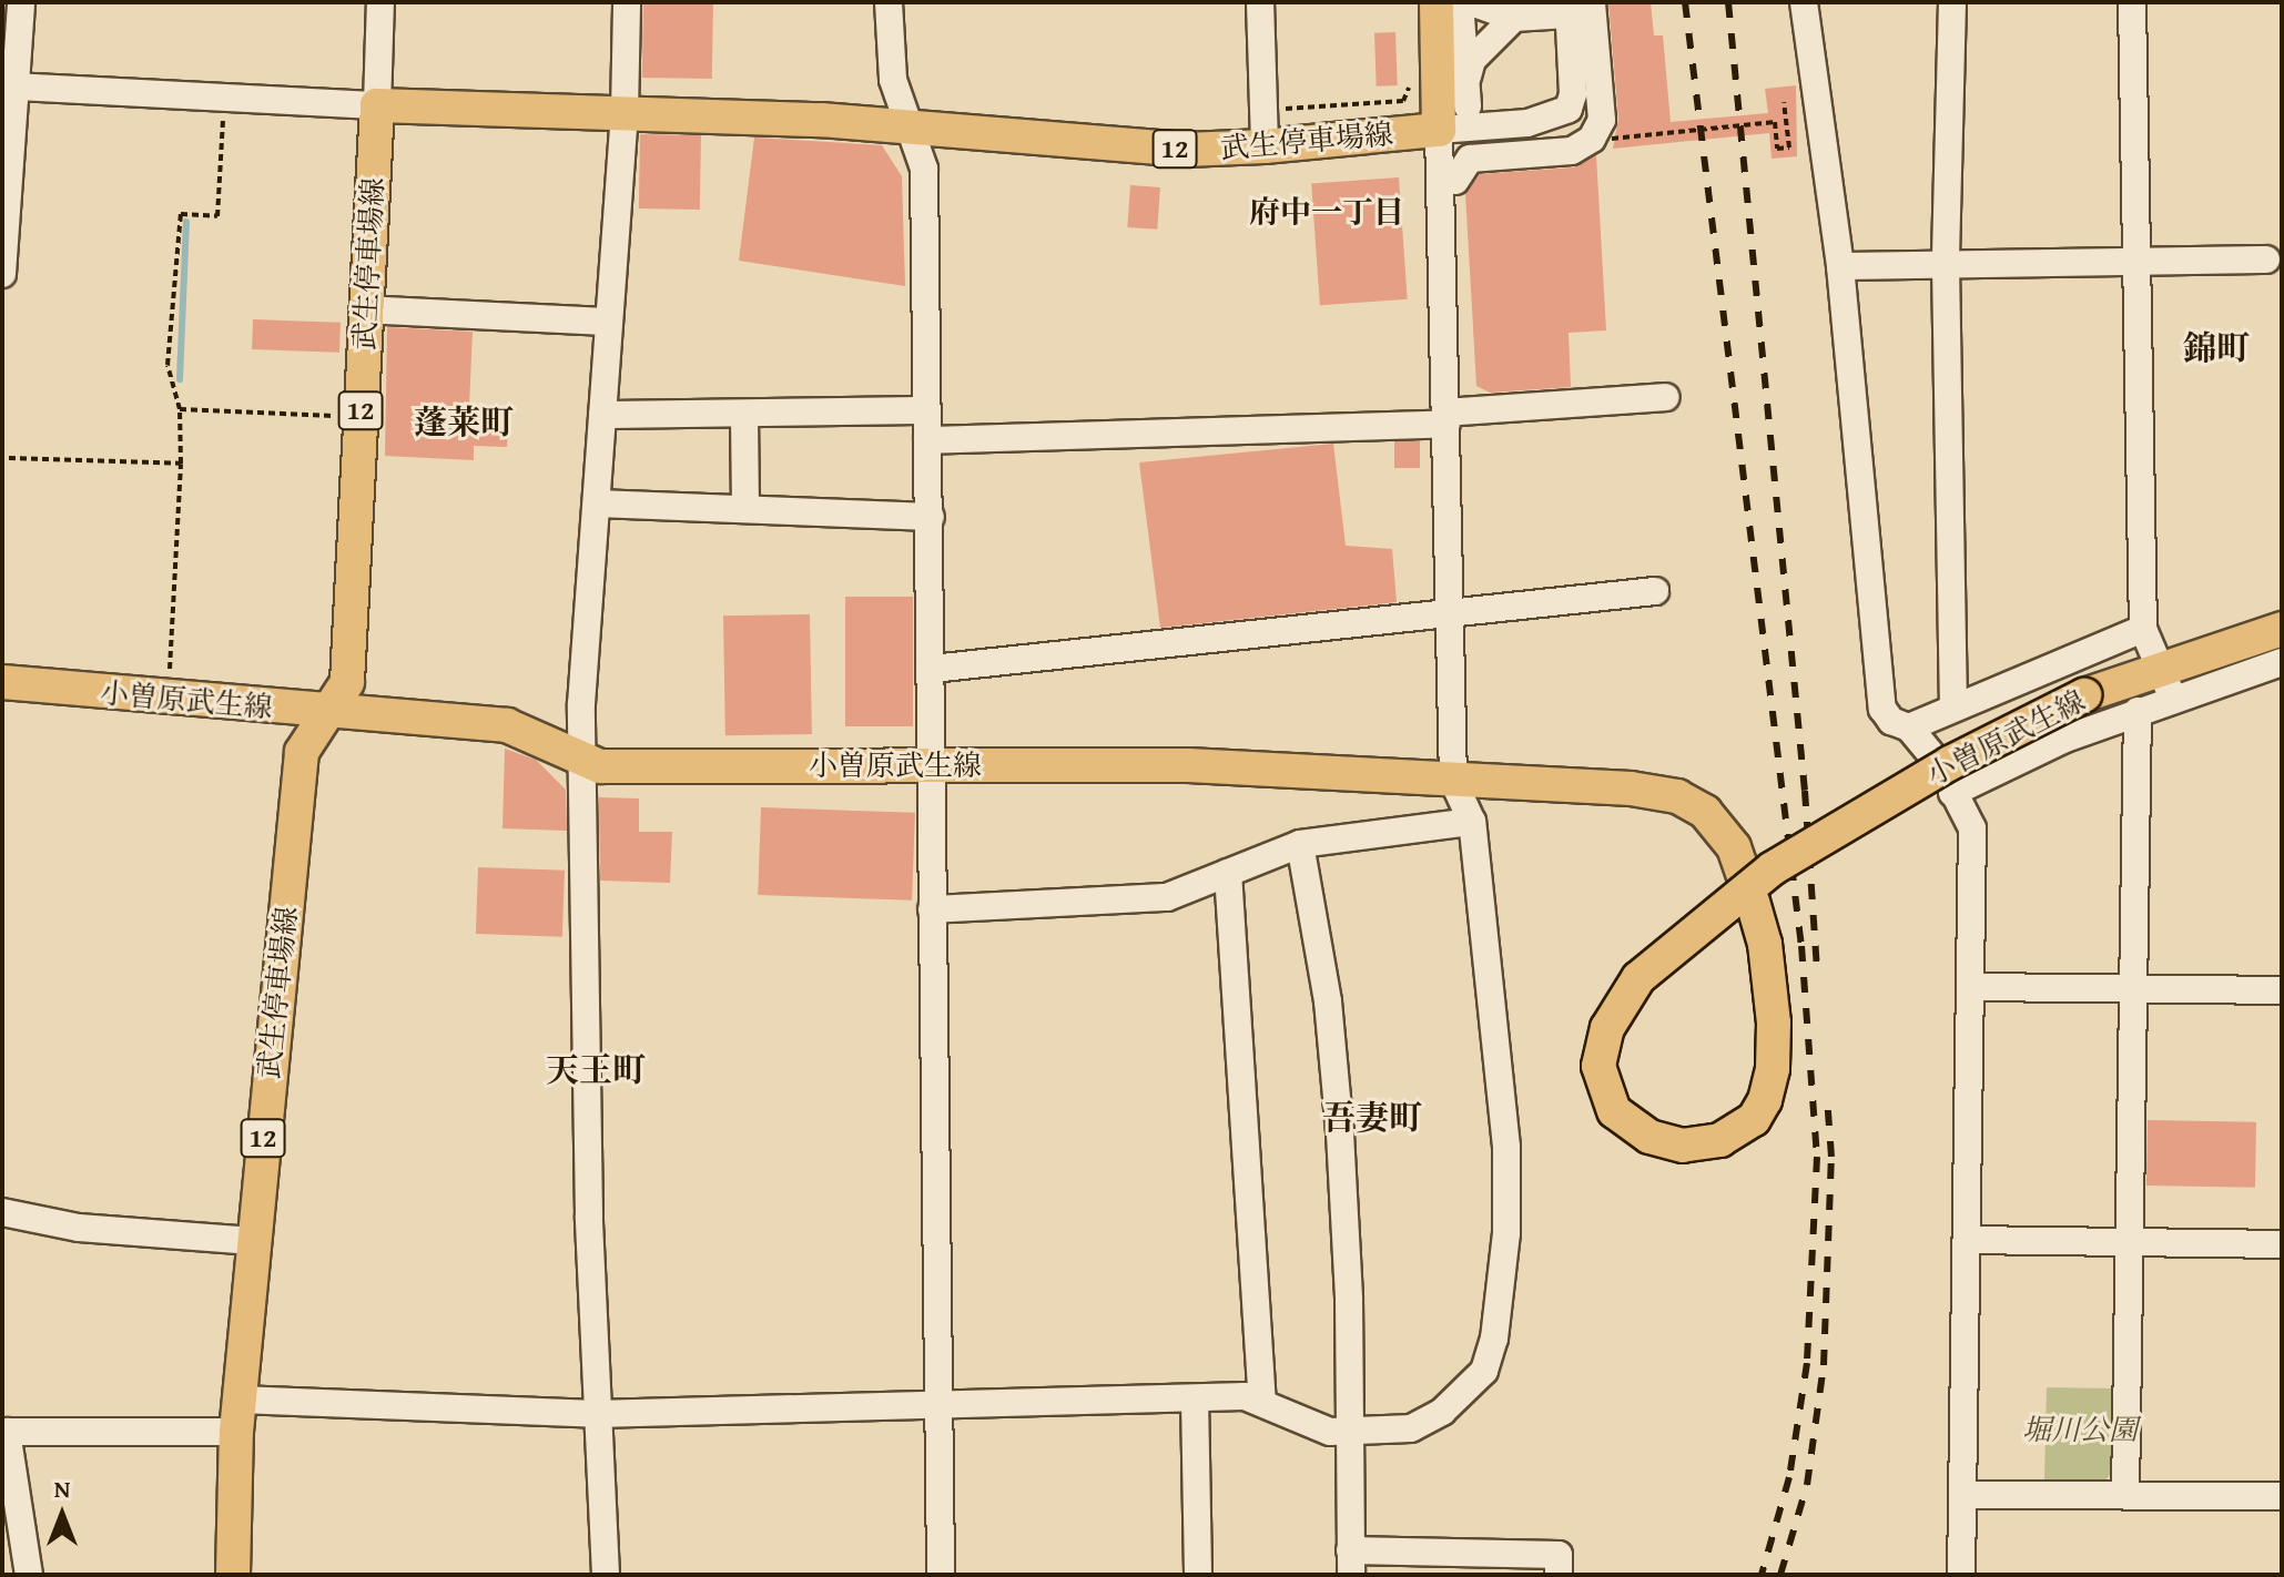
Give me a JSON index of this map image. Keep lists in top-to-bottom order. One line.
{"streets":{"main road":["武生停車場線","12","小曽原武生線"]},"crossings":[["武生停車場線","小曽原武生線"]],"districts":["府中一丁目","錦町","蓬莱町","天王町","吾妻町"],"parks":["堀川公園"],"north":"top"}
